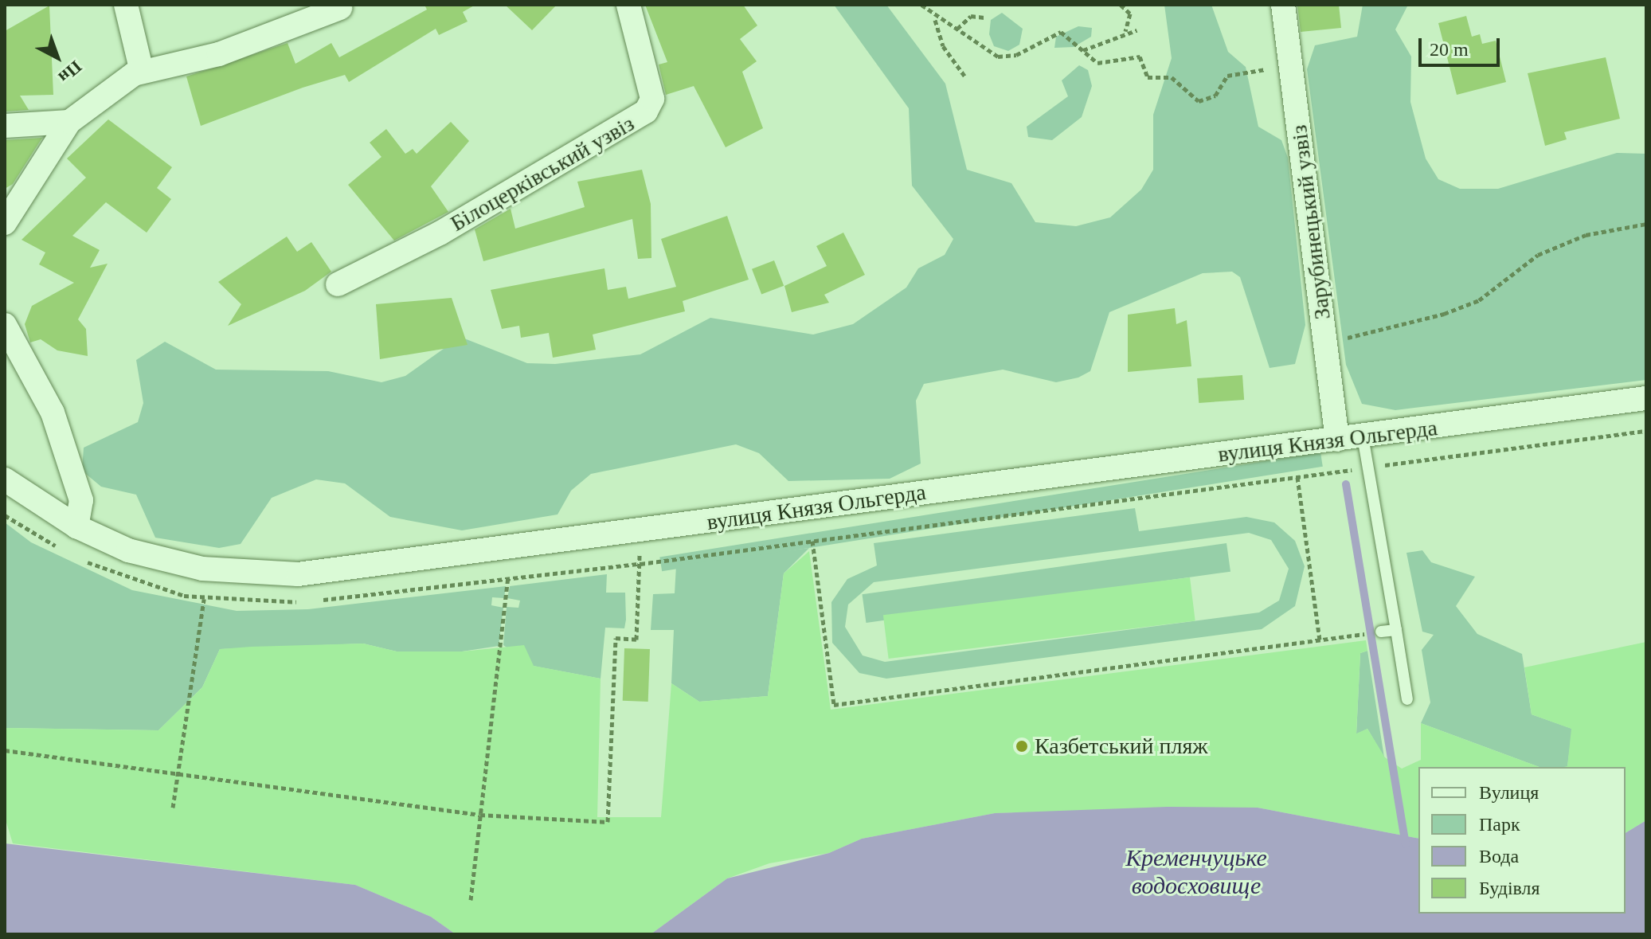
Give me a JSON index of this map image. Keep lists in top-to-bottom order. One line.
{"streets":{"street":["Білоцерківський узвіз","Зарубинецький узвіз","вулиця Князя Ольгерда"]},"crossings":[["Зарубинецький узвіз","вулиця Князя Ольгерда"]],"water":["Кременчуцьке водосховище"],"places":["Казбетський пляж"],"legend":["Вулиця","Парк","Вода","Будівля"],"scale_bar":"20 m","north":"bottom right"}
